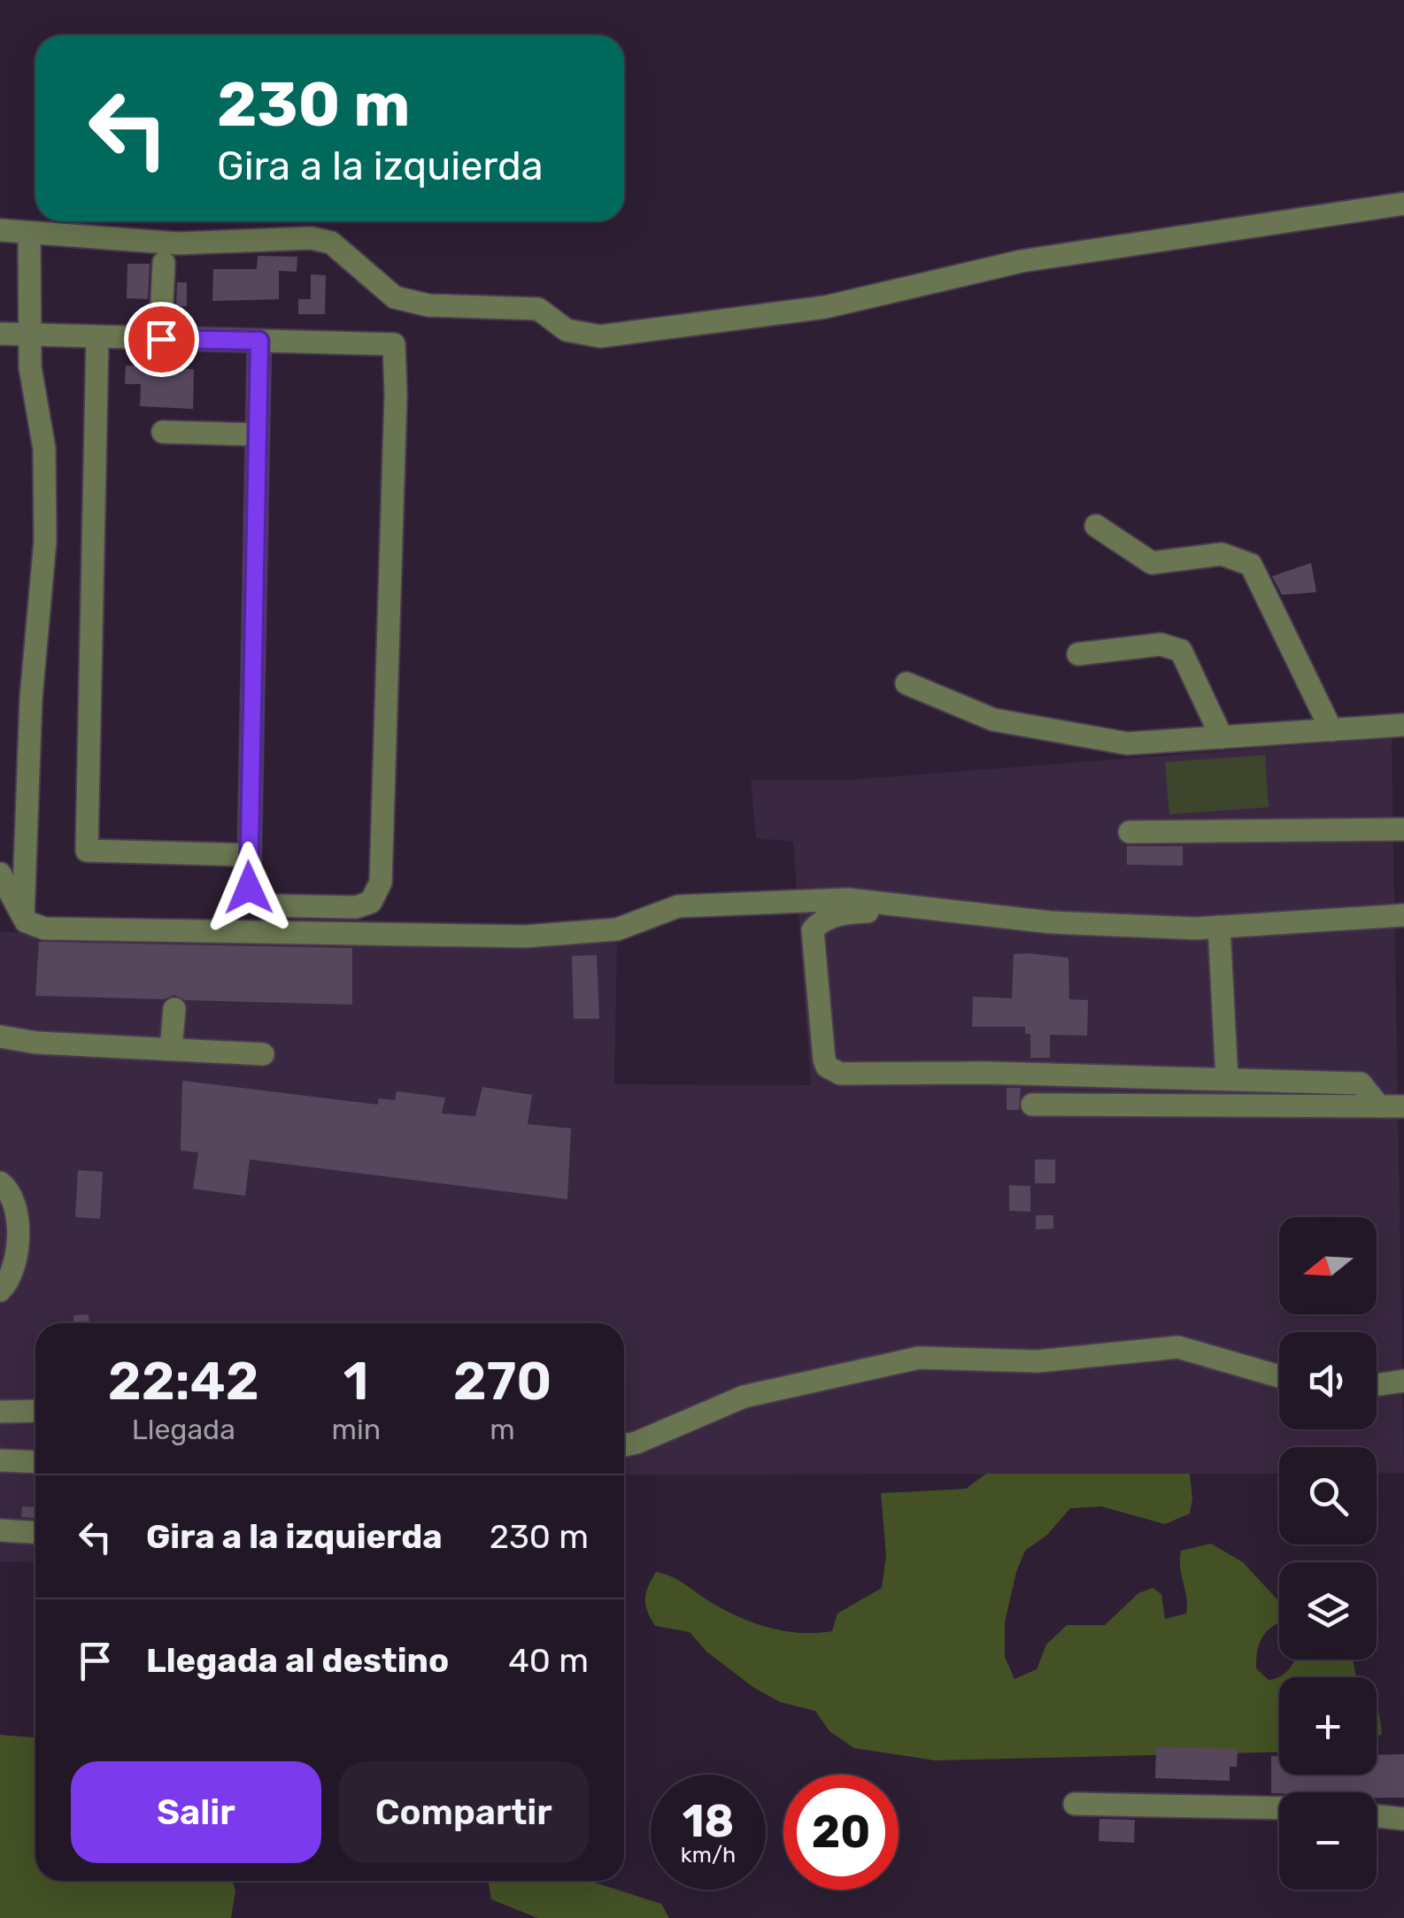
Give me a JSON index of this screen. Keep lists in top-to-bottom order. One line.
{"north":"left","page":{"turn":["230 m","Gira a la izquierda"],"map_buttons":["+","−"],"eta":["22:42","Llegada","1","min","270","m"],"list":[{"name":"Gira a la izquierda","value":"230 m"},{"name":"Llegada al destino","value":"40 m"}],"buttons":["Salir","Compartir"],"speed":"18 km/h","limit":"20"}}
